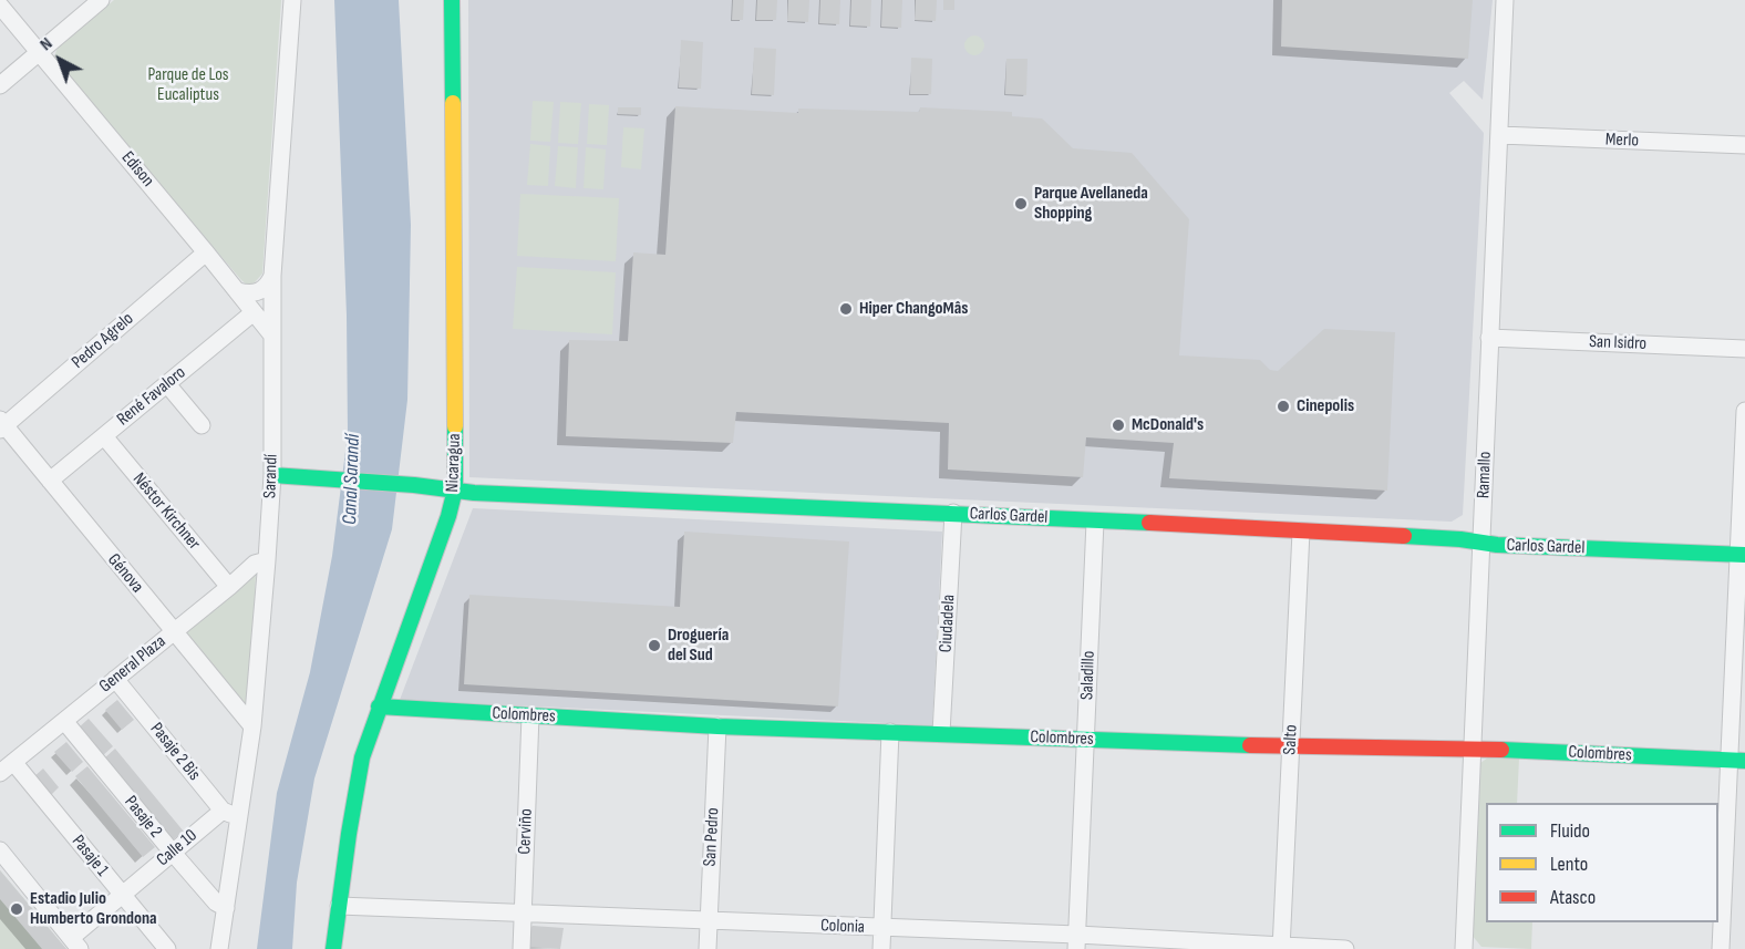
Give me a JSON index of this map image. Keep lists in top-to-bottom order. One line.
{"streets":{"street":["Merlo","Edison","Pedro Agrelo","San Isidro","René Favaloro","Nicaragua","Ramallo","Sarandí","Néstor Kirchner","Carlos Gardel","Génova","Ciudadela","General Plaza","Saladillo","Colombres","Salto","Pasaje 2 Bis","Pasaje 2","Cerviño","San Pedro","Calle 10","Pasaje 1","Colonia"]},"crossings":[["Merlo","Ramallo"],["Edison","Pedro Agrelo"],["Edison","René Favaloro"],["Edison","Sarandí"],["Pedro Agrelo","Génova"],["San Isidro","Ramallo"],["René Favaloro","Néstor Kirchner"],["René Favaloro","Génova"],["Nicaragua","Carlos Gardel"],["Nicaragua","Colombres"],["Nicaragua","Colonia"],["Ramallo","Carlos Gardel"],["Ramallo","Colombres"],["Sarandí","Carlos Gardel"],["Sarandí","Génova"],["Sarandí","General Plaza"],["Sarandí","Pasaje 2 Bis"],["Sarandí","Pasaje 2"],["Néstor Kirchner","General Plaza"],["Carlos Gardel","Ciudadela"],["Carlos Gardel","Saladillo"],["Carlos Gardel","Salto"],["Génova","General Plaza"],["Ciudadela","Colombres"],["General Plaza","Pasaje 2 Bis"],["General Plaza","Pasaje 2"],["General Plaza","Pasaje 1"],["Saladillo","Colombres"],["Saladillo","Colonia"],["Colombres","Salto"],["Colombres","Cerviño"],["Colombres","San Pedro"],["Salto","Colonia"],["Pasaje 2 Bis","Calle 10"],["Pasaje 2","Calle 10"],["Cerviño","Colonia"],["San Pedro","Colonia"],["Calle 10","Pasaje 1"]],"water":["Canal Sarandí"],"parks":["Parque de Los Eucaliptus"],"places":["Parque Avellaneda Shopping","Hiper ChangoMâs","Cinepolis","McDonald's","Droguería del Sud","Estadio Julio Humberto Grondona"],"legend":["Fluido","Lento","Atasco"],"north":"top left"}
